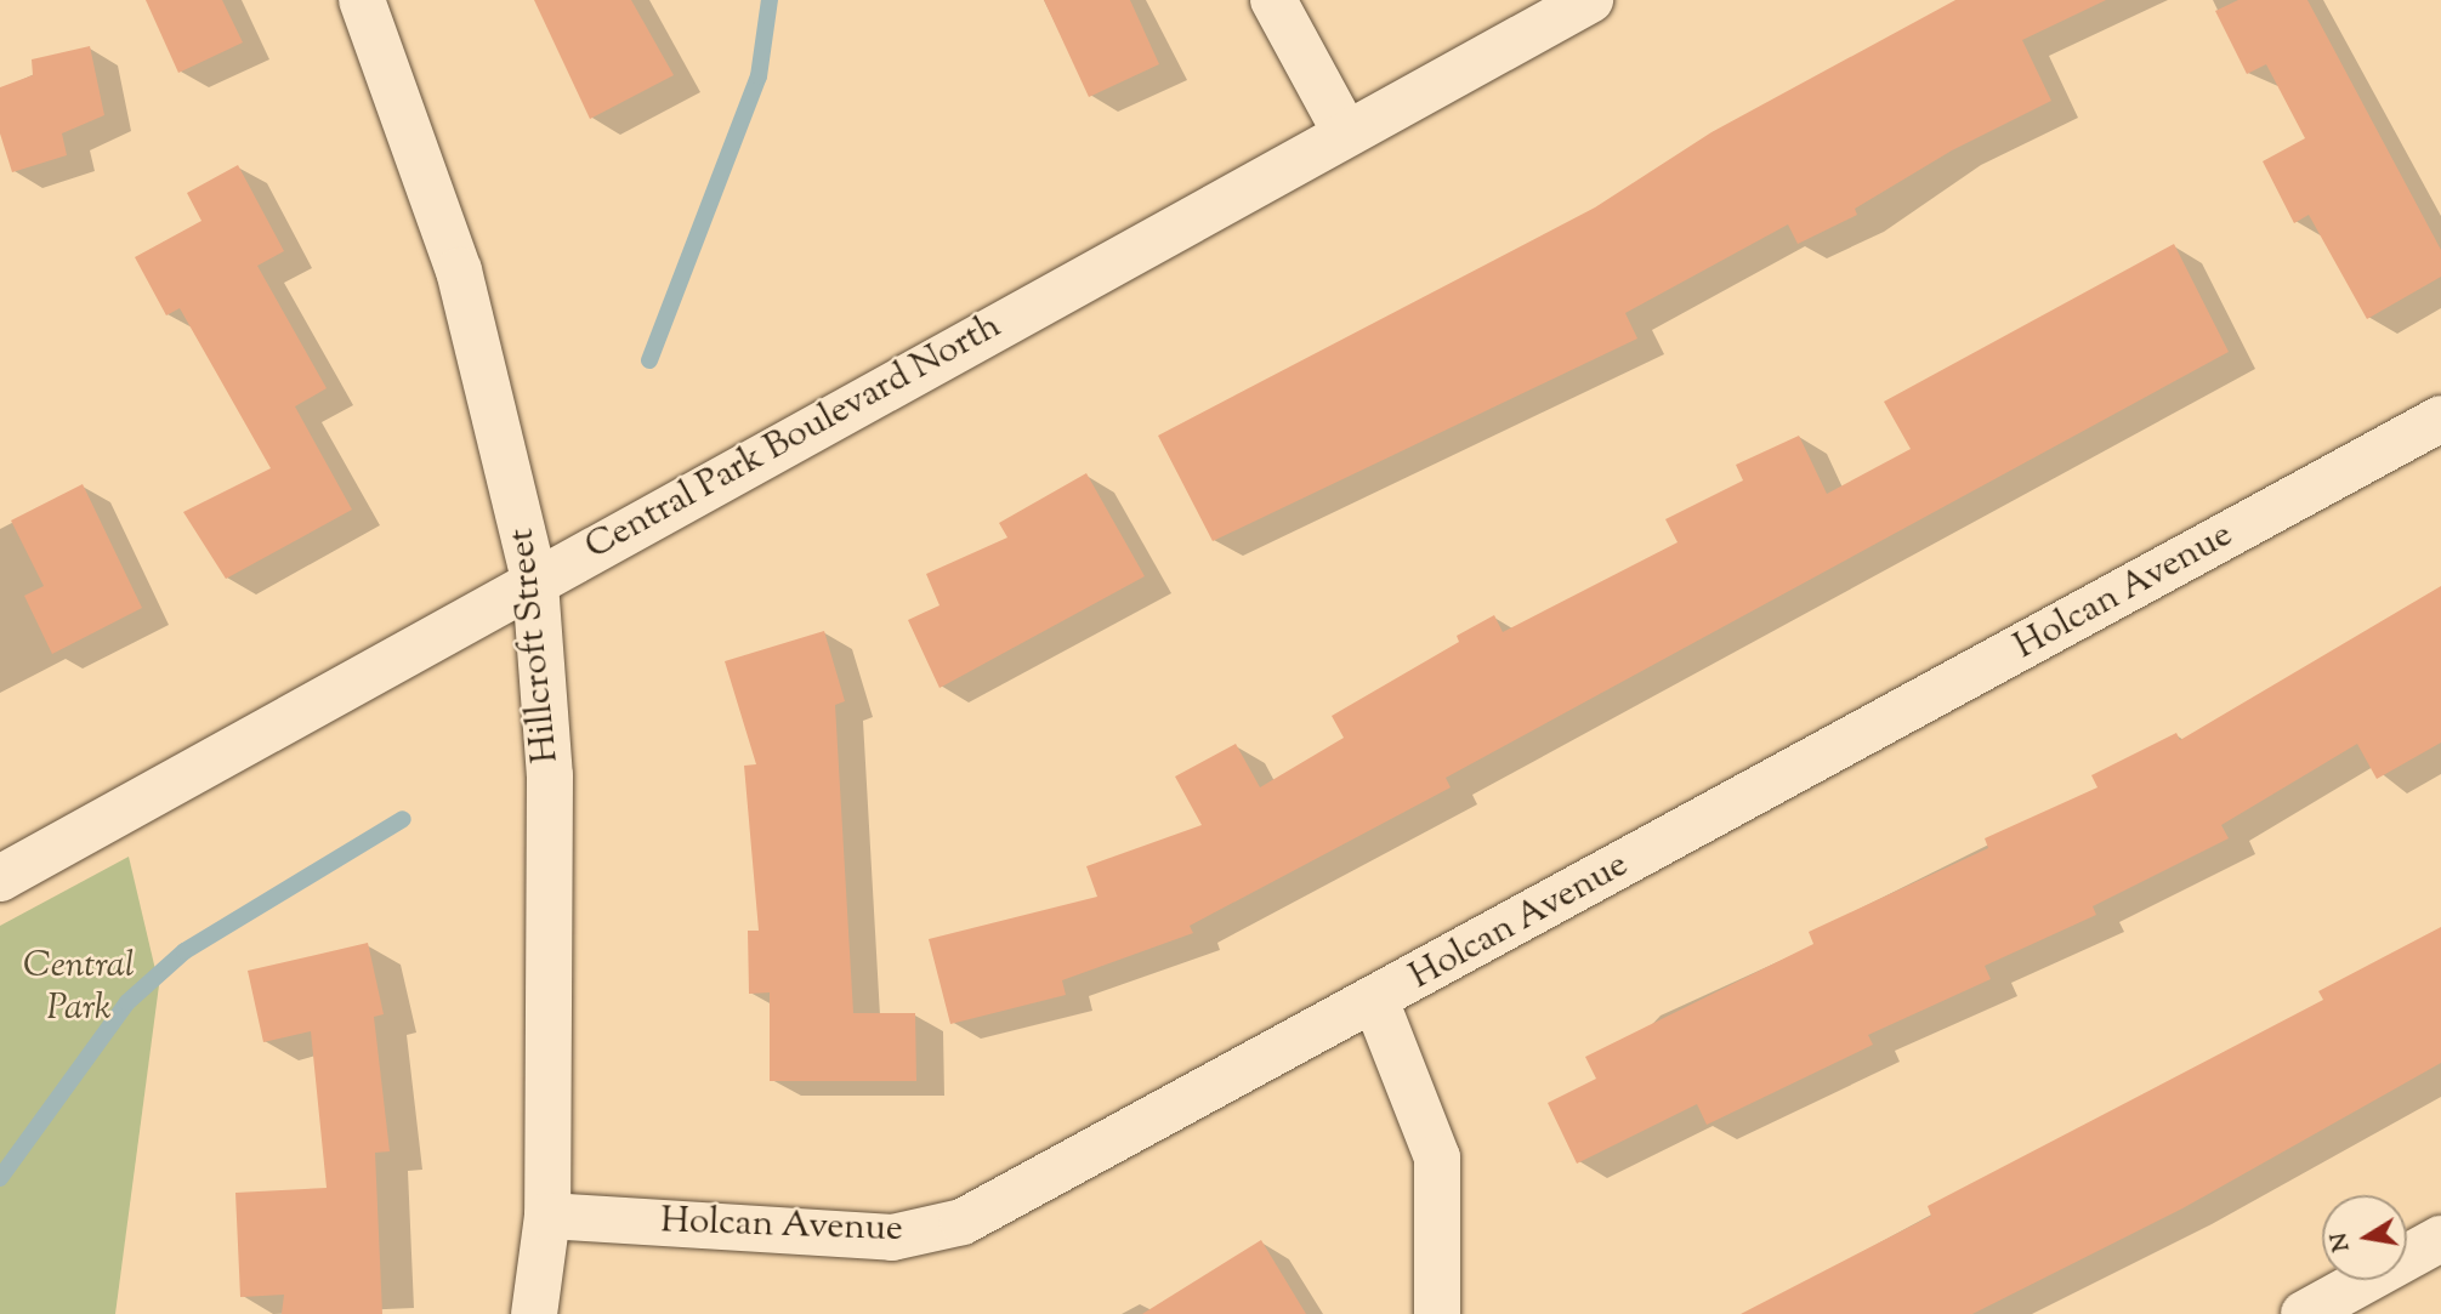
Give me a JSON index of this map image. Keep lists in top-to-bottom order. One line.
{"streets":{"street":["Central Park Boulevard North","Holcan Avenue","Hillcroft Street"]},"crossings":[["Central Park Boulevard North","Hillcroft Street"],["Holcan Avenue","Hillcroft Street"]],"parks":["Central Park"],"north":"left"}
